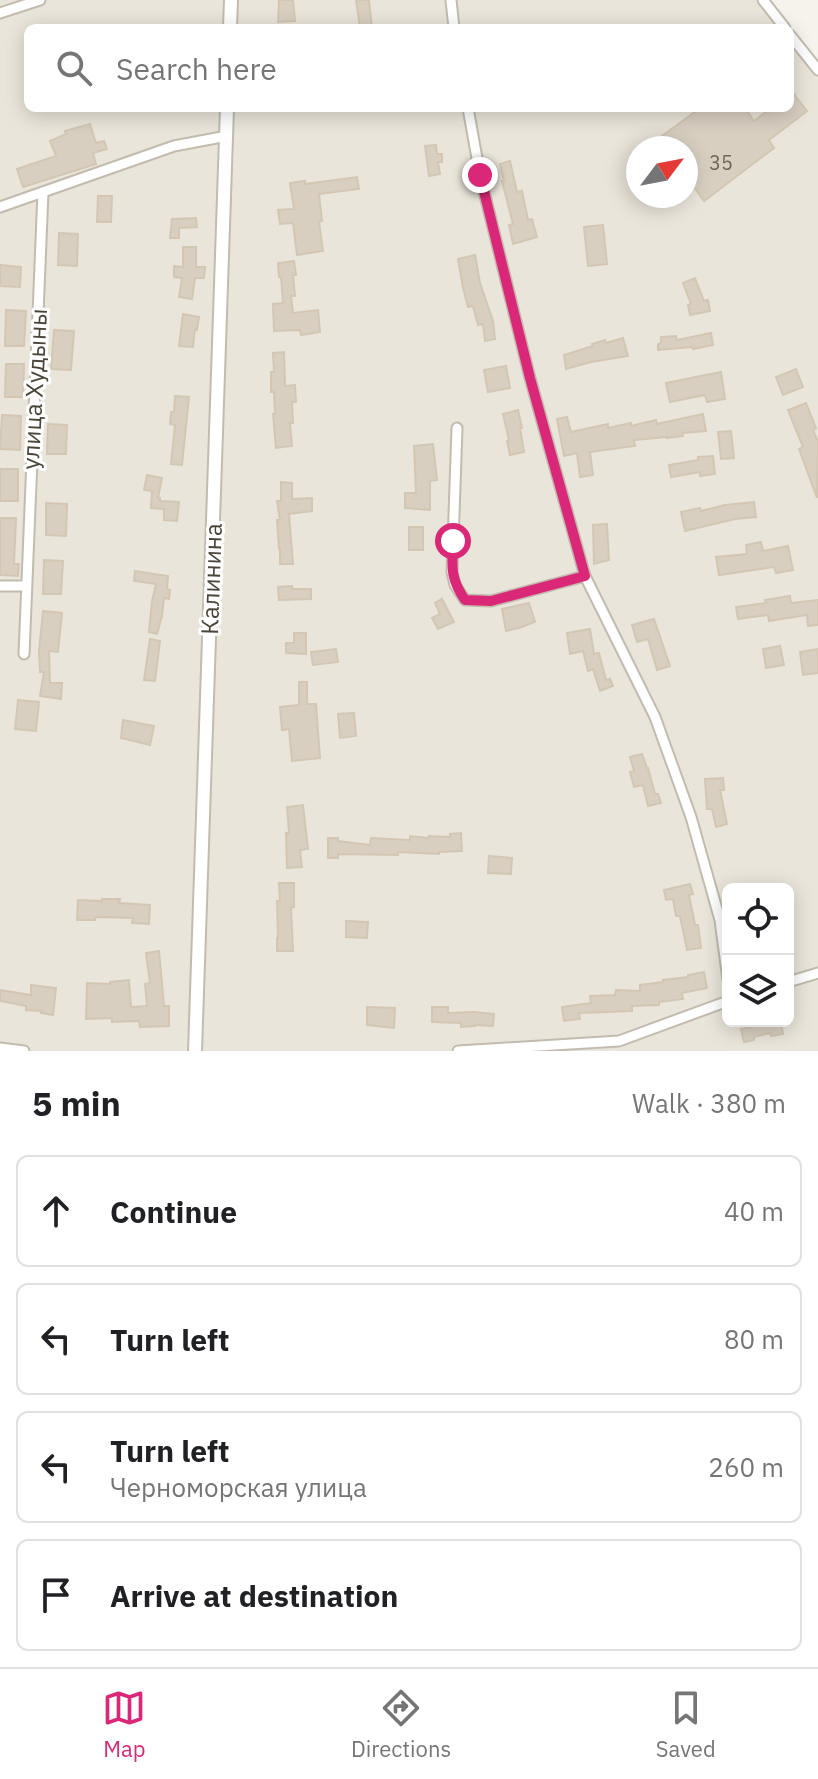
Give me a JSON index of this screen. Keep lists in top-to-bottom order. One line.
{"streets":{"street":["улица Худыны","Калинина"]},"house_numbers":["35"],"north":"top right","page":{"search":"Search here","heading":["5 min","Walk · 380 m"],"list":[["Continue","40 m"],["Turn left","80 m"],["Turn left","Черноморская улица","260 m"],"Arrive at destination"],"nav":["Map","Directions","Saved"]}}
